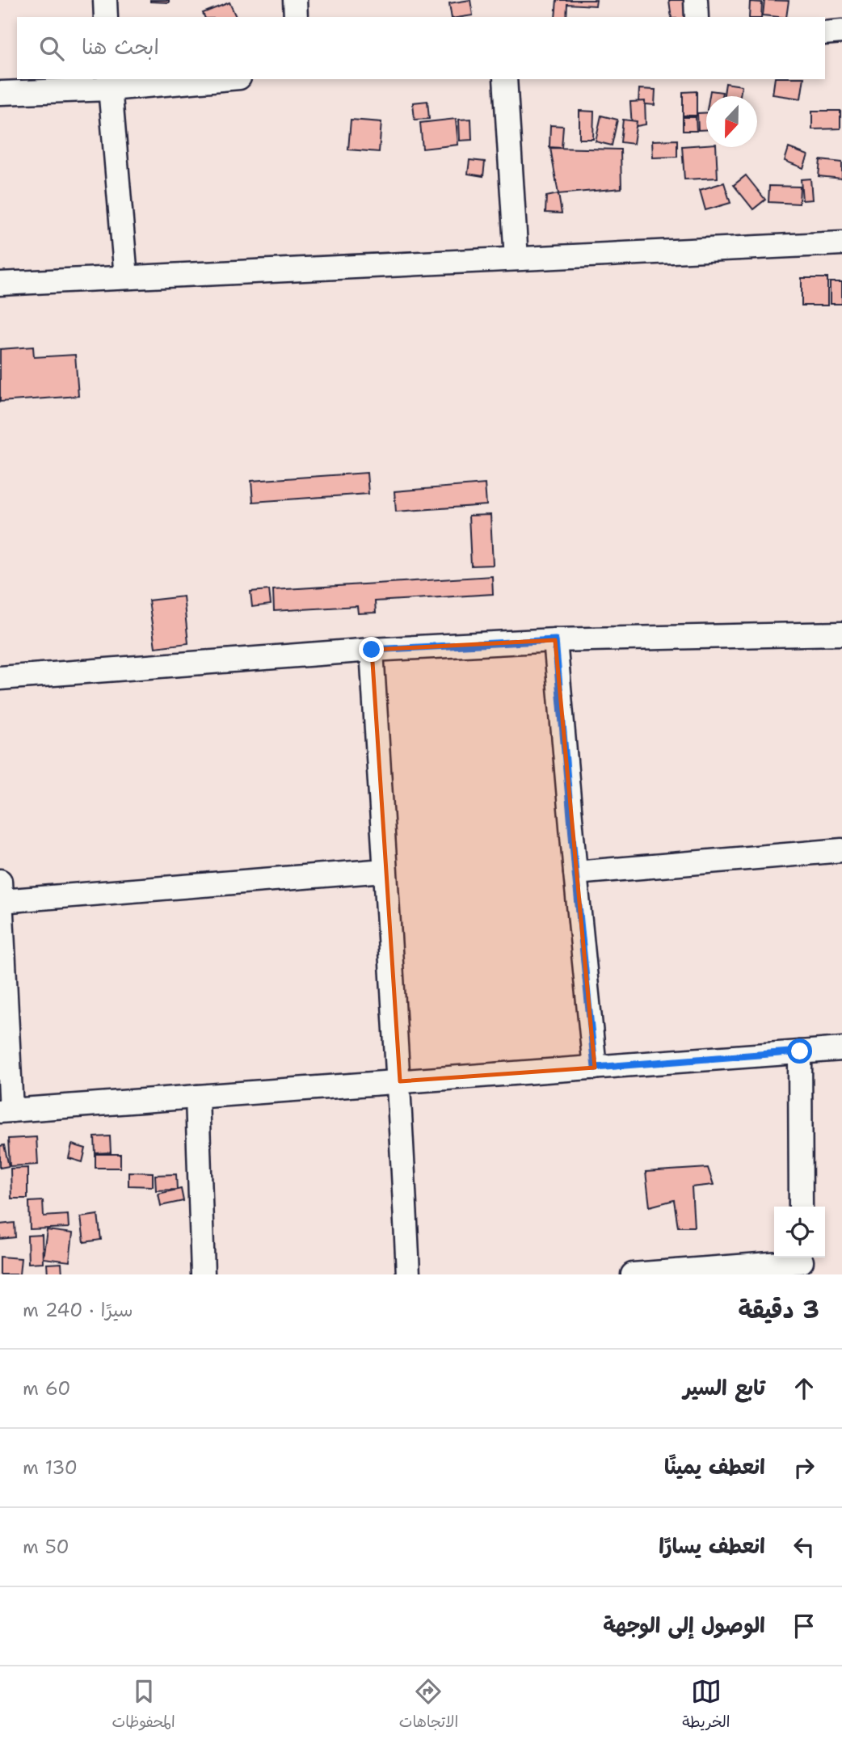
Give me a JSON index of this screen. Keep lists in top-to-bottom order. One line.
{"north":"bottom","page":{"search":"ابحث هنا","heading":["3 دقيقة","سيرًا · 240 m"],"list":[["تابع السير","60 m"],["انعطف يمينًا","130 m"],["انعطف يسارًا","50 m"],"الوصول إلى الوجهة"],"nav":["الخريطة","الاتجاهات","المحفوظات"]}}
